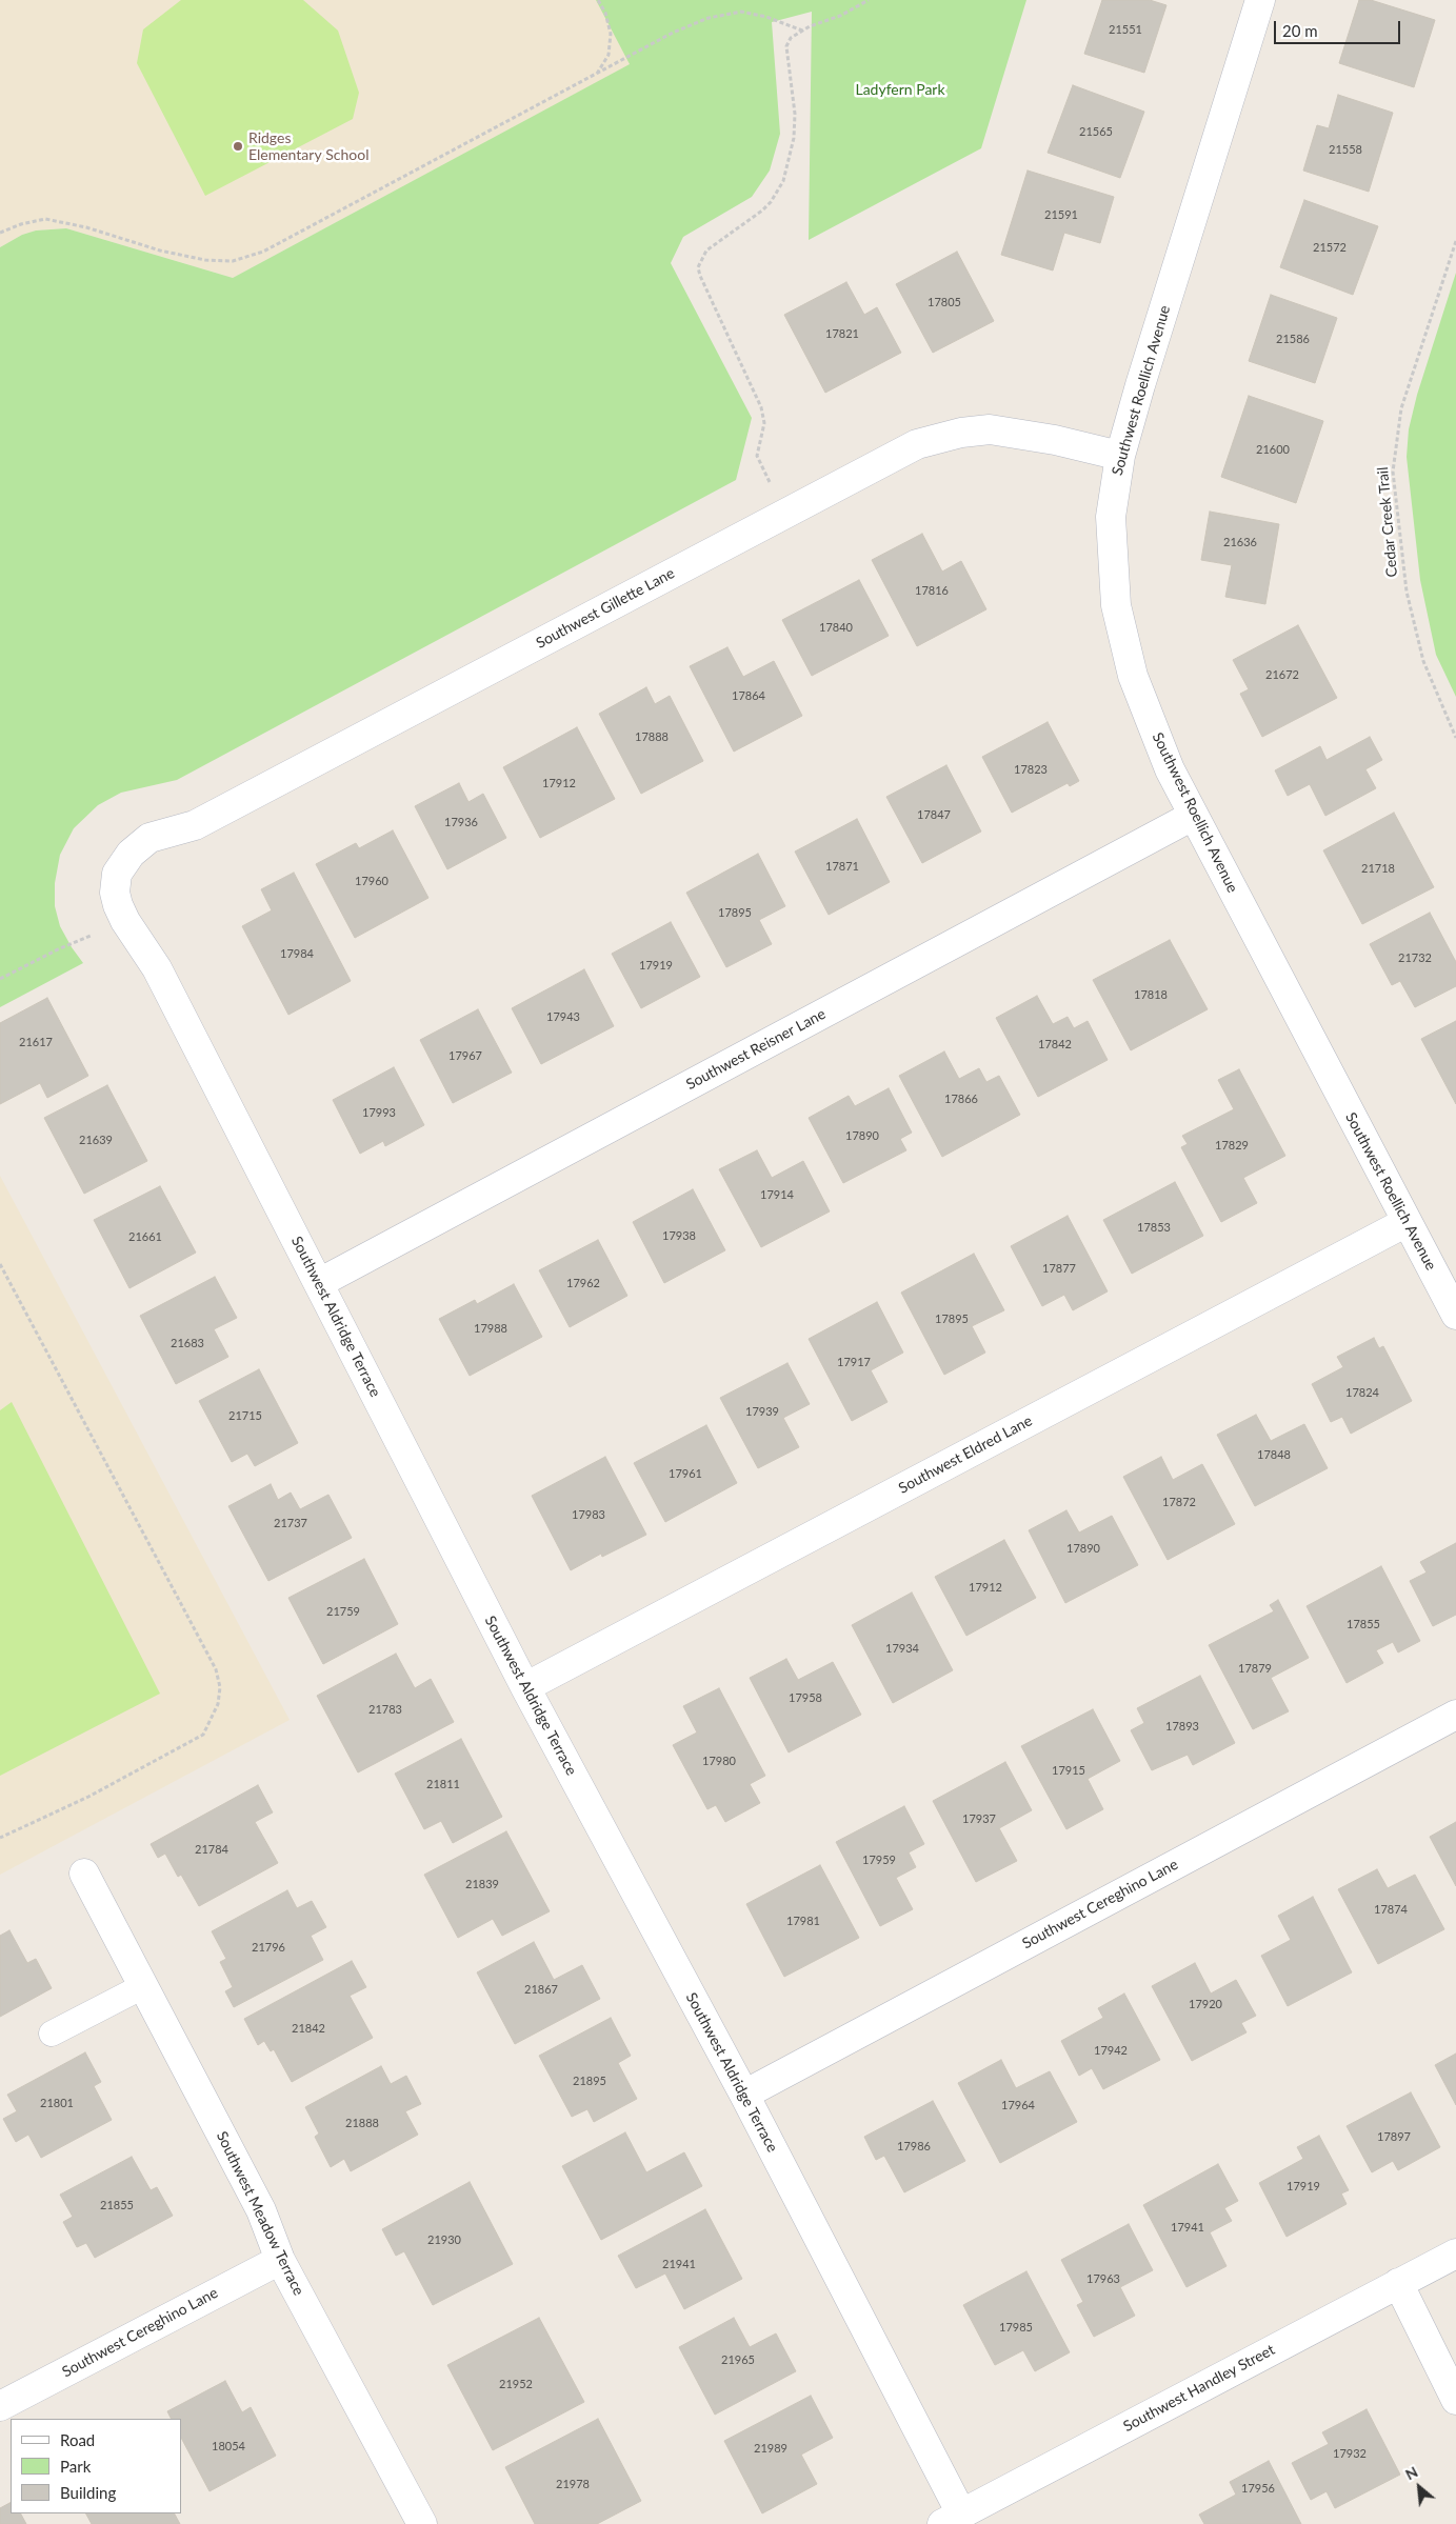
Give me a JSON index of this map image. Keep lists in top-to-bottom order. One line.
{"streets":{"street":["Southwest Roellich Avenue","Southwest Gillette Lane","Southwest Reisner Lane","Southwest Aldridge Terrace","Southwest Eldred Lane","Southwest Cereghino Lane","Southwest Meadow Terrace","Southwest Handley Street"],"path":["Cedar Creek Trail"]},"crossings":[["Southwest Roellich Avenue","Southwest Gillette Lane"],["Southwest Roellich Avenue","Southwest Reisner Lane"],["Southwest Roellich Avenue","Southwest Eldred Lane"],["Southwest Gillette Lane","Southwest Aldridge Terrace"],["Southwest Reisner Lane","Southwest Aldridge Terrace"],["Southwest Aldridge Terrace","Southwest Eldred Lane"],["Southwest Aldridge Terrace","Southwest Cereghino Lane"],["Southwest Aldridge Terrace","Southwest Handley Street"],["Southwest Cereghino Lane","Southwest Meadow Terrace"]],"parks":["Ladyfern Park"],"places":["Ridges Elementary School"],"house_numbers":["21551","21565","21558","21591","21572","17805","17821","21586","21600","21636","17816","17840","21672","17864","17888","17823","17912","17847","17936","17871","21718","17960","17895","17984","21732","17919","17818","17943","21617","17842","17967","17866","17993","17890","21639","17829","17914","17853","17938","21661","17877","17962","17895","17988","21683","17917","17824","17939","21715","17848","17961","17872","17983","21737","17890","17912","21759","17855","17934","17879","17958","21783","17893","17980","17915","21811","17937","21784","17959","21839","17874","17981","21796","21867","17920","21842","17942","21895","21801","17964","21888","17897","17986","17919","21855","17941","21930","21941","17963","17985","21965","21952","18054","21989","17932","21978","17956"],"legend":["Road","Park","Building"],"scale_bar":"20 m","north":"top left"}
